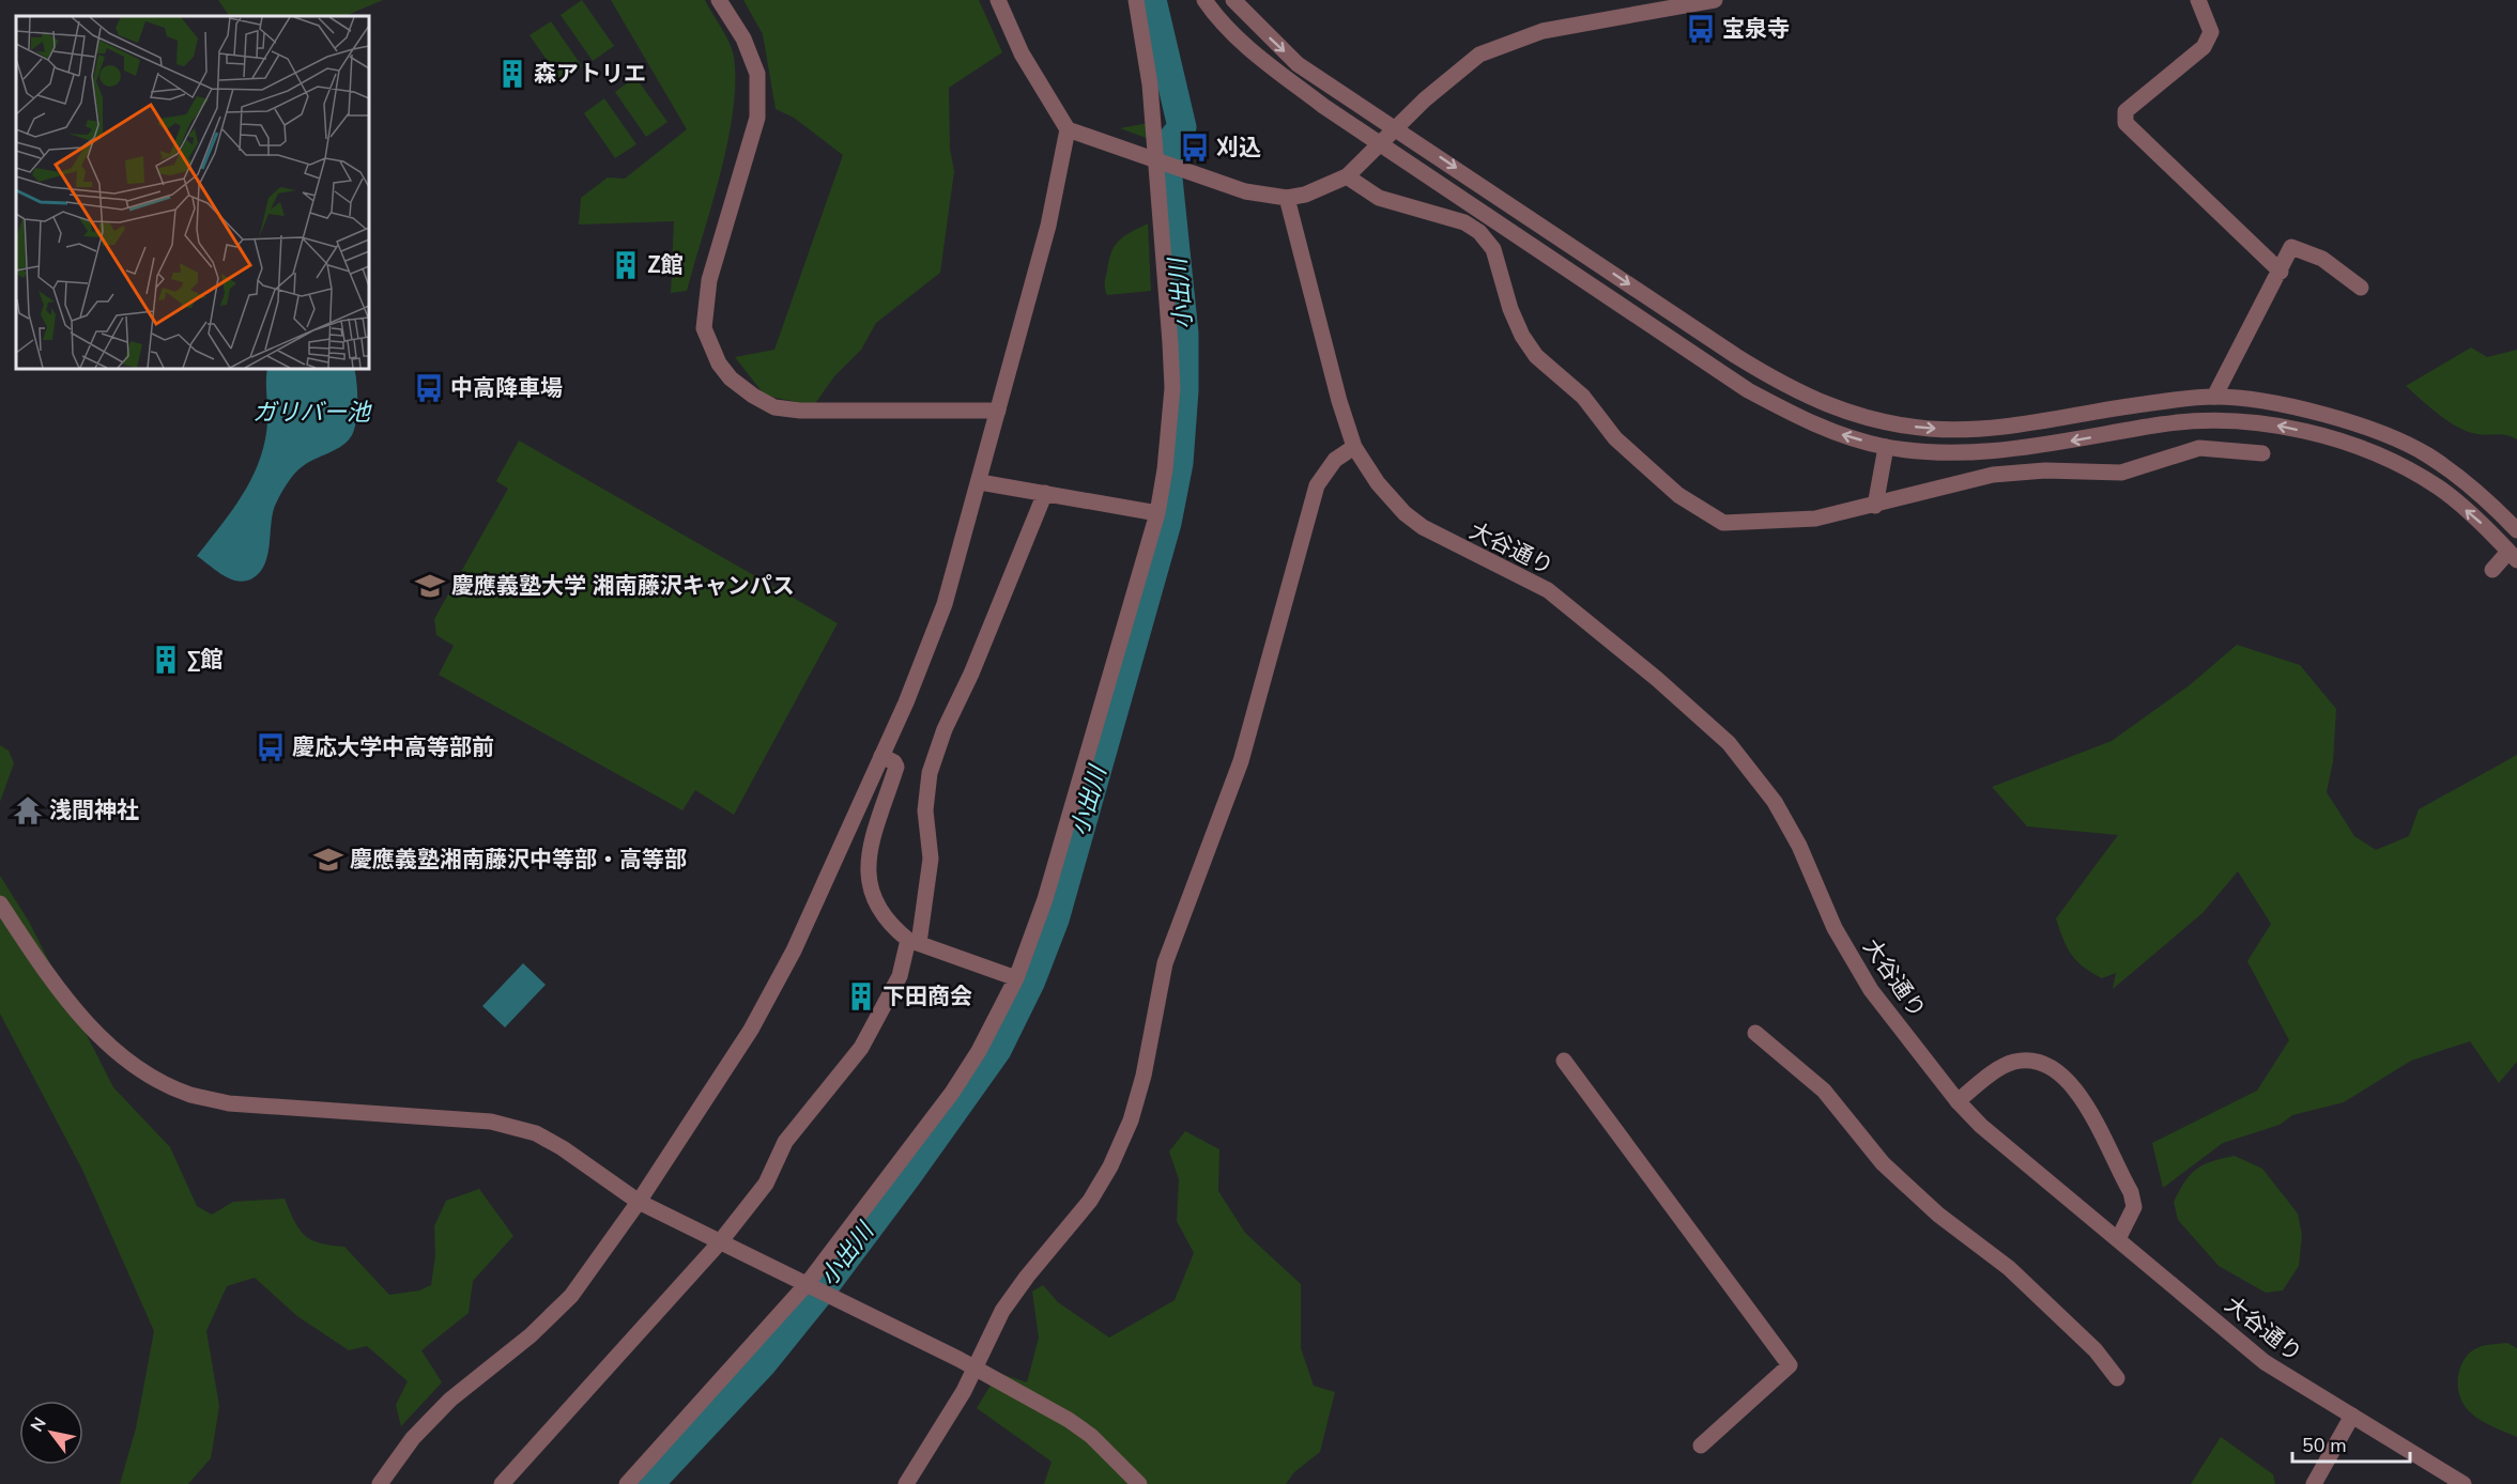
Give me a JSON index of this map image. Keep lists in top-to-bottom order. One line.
{"streets":{"street":["大谷通り"]},"water":["小出川","ガリバー池"],"places":{"bus stop":["宝泉寺","刈込","中高降車場","慶応大学中高等部前"],"building":["森アトリエ","Ζ館","Σ館","下田商会"],"school or university":["慶應義塾大学 湘南藤沢キャンパス","慶應義塾湘南藤沢中等部・高等部"],"temple":["浅間神社"]},"scale_bar":"50 m","north":"top left"}
